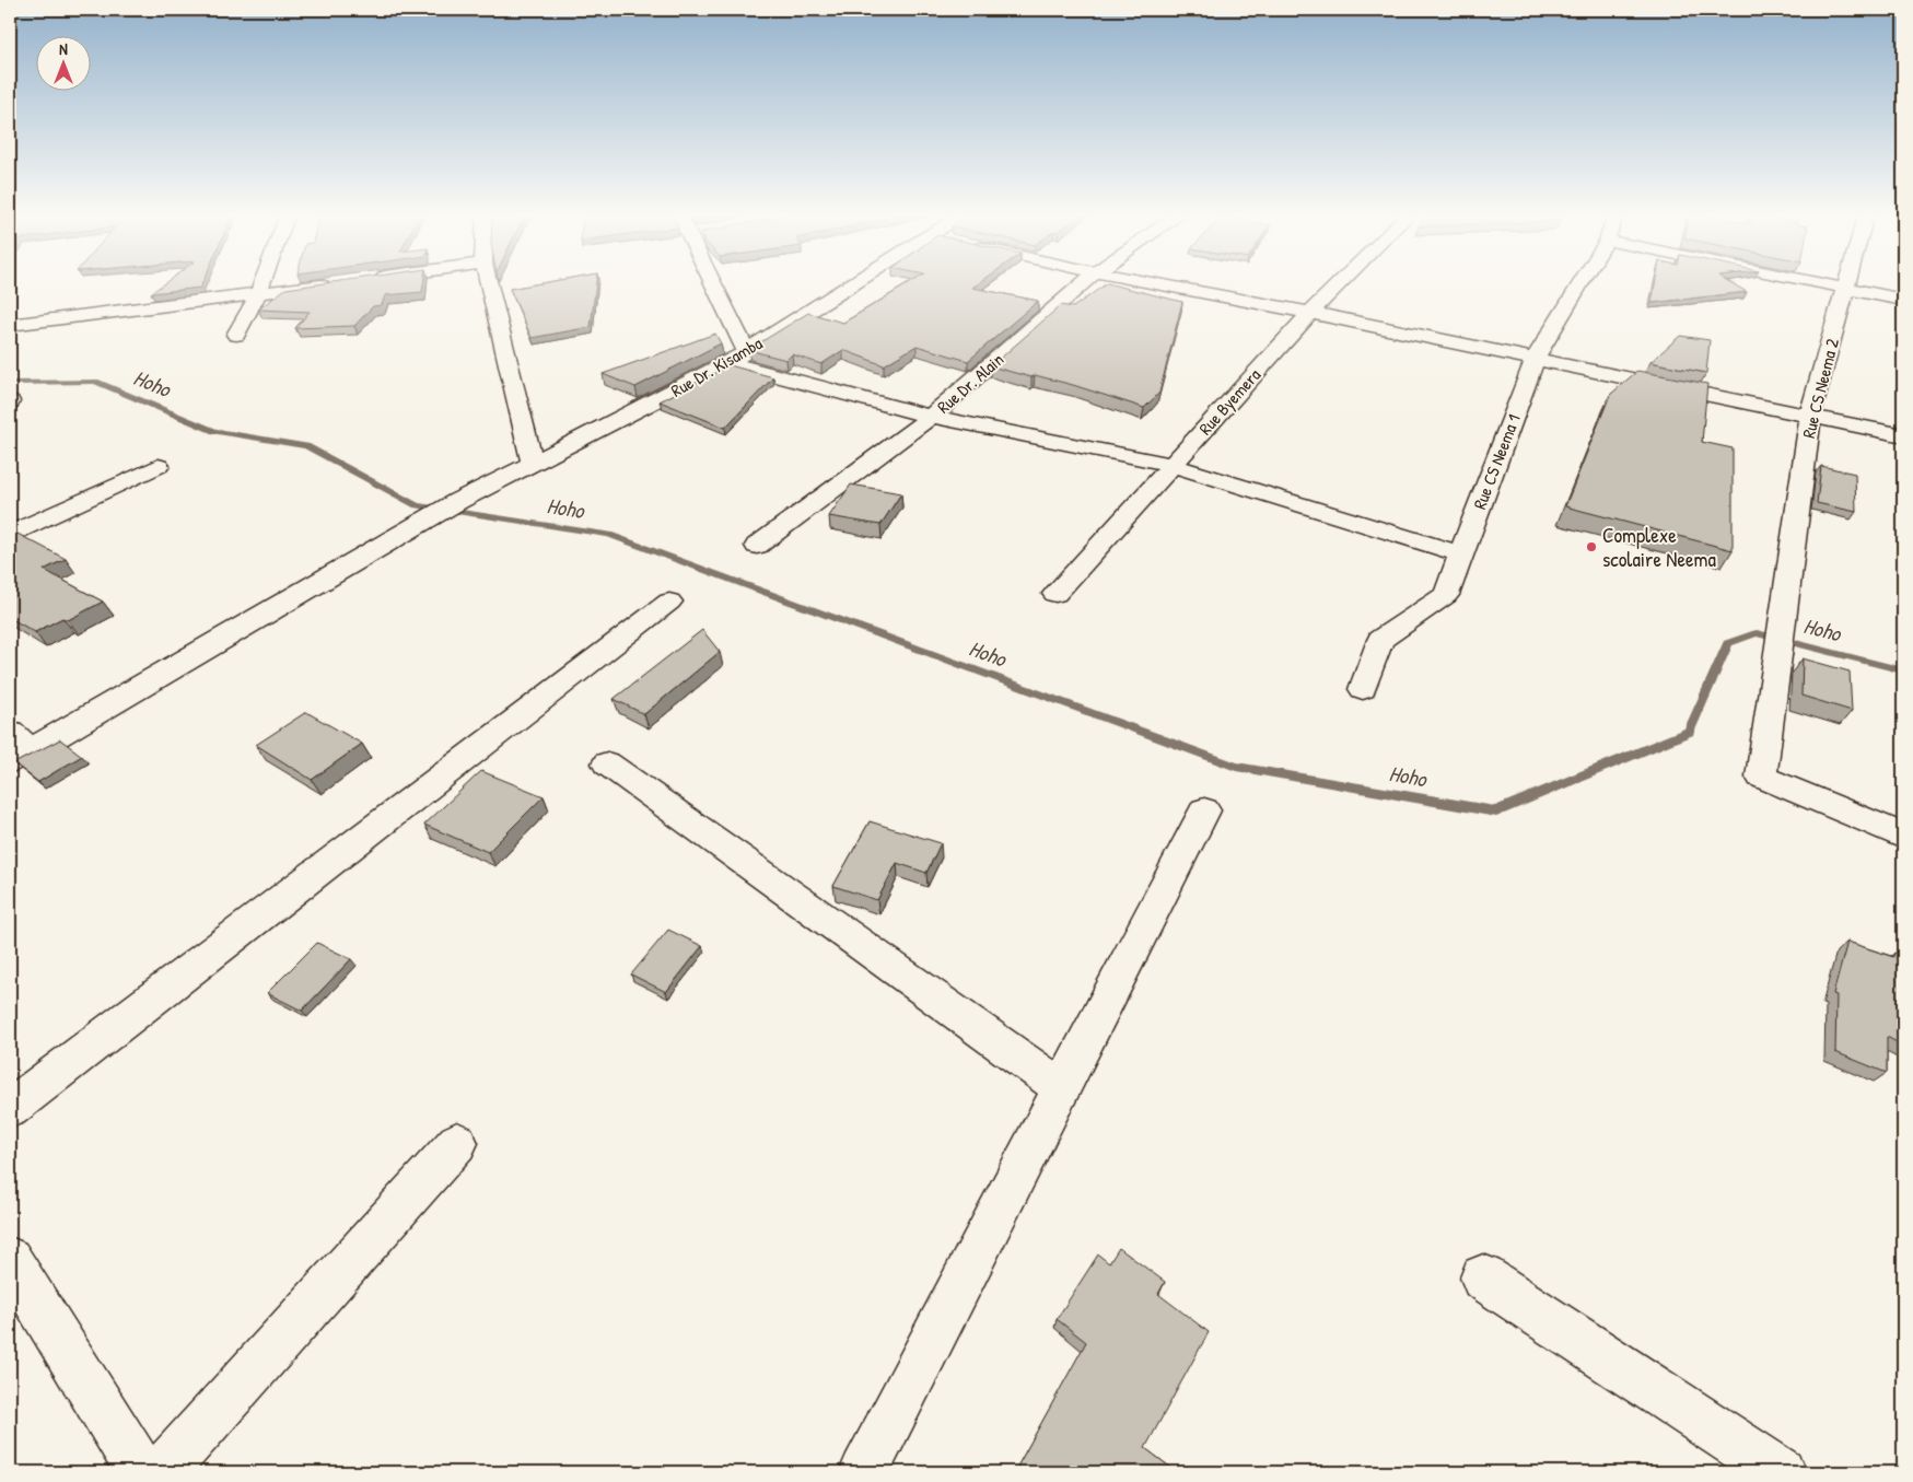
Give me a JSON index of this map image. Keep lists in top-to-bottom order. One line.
{"streets":{"street":["Rue Dr. Kisamba","Rue Dr. Alain","Rue CS Neema 2","Rue Byemera","Rue CS Neema 1"]},"water":["Hoho"],"places":["Complexe scolaire Neema"],"north":"top"}
